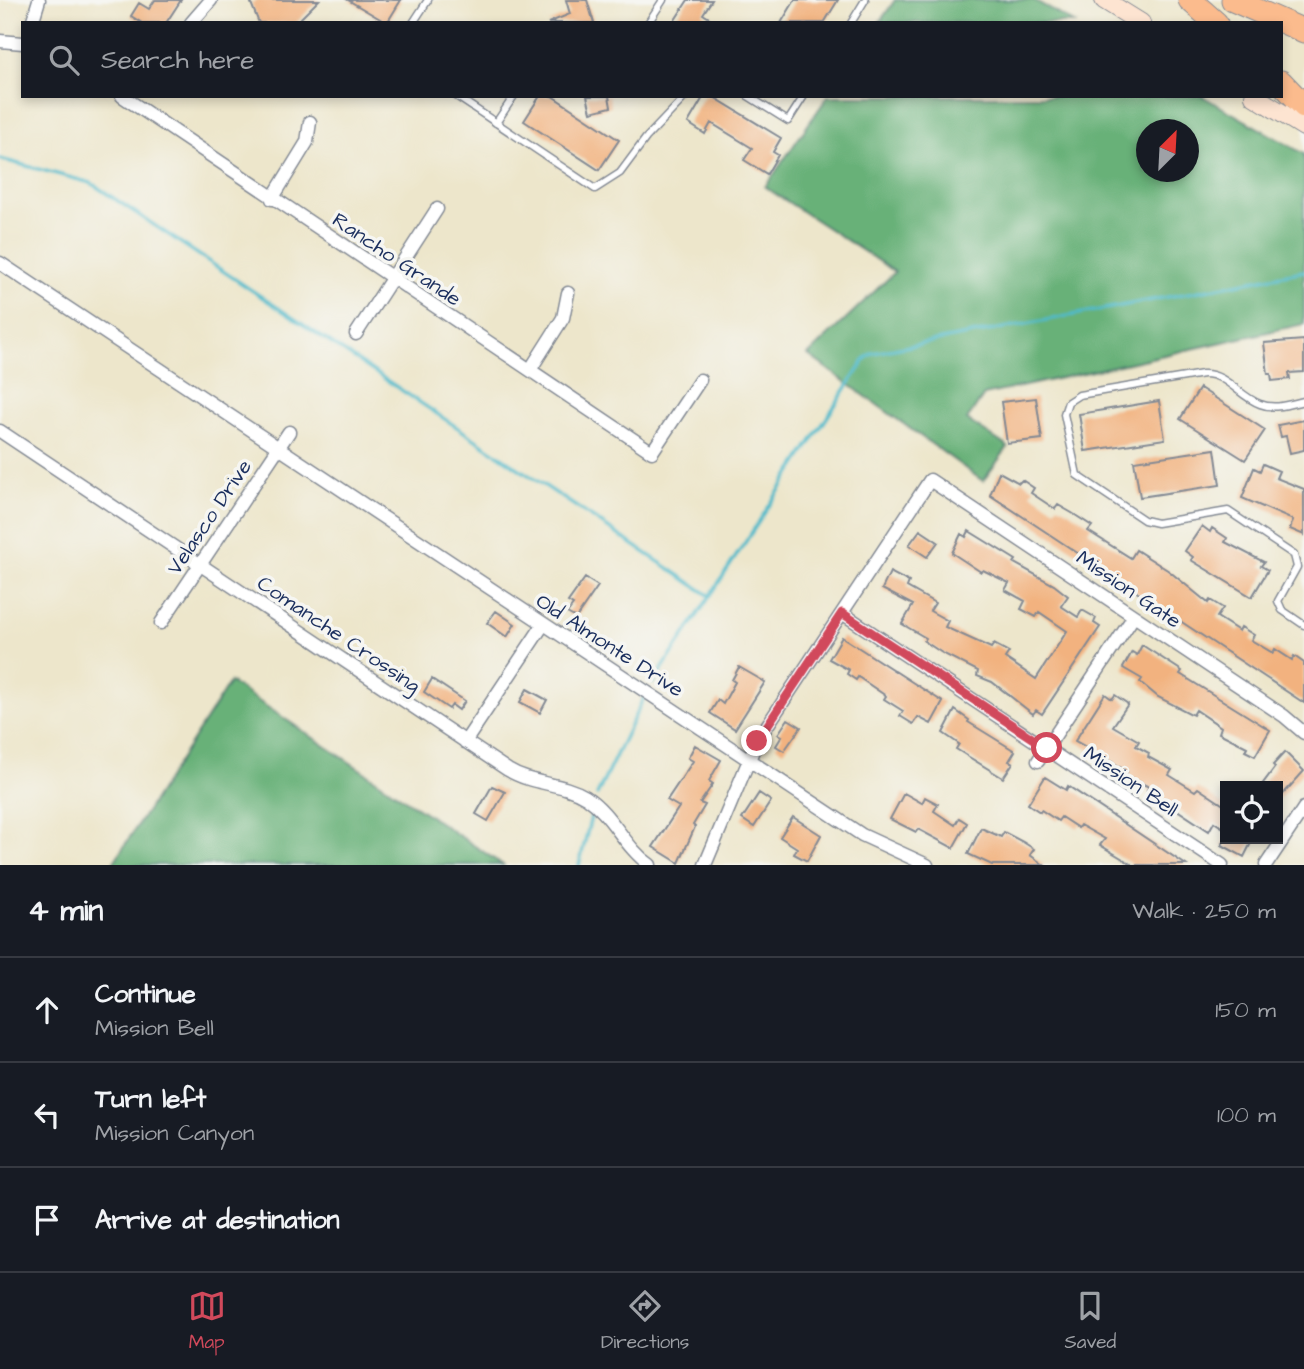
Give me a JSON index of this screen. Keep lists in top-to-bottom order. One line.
{"streets":{"street":["Rancho Grande","Velasco Drive","Mission Gate","Comanche Crossing","Old Almonte Drive","Mission Bell"]},"crossings":[["Velasco Drive","Comanche Crossing"],["Velasco Drive","Old Almonte Drive"],["Mission Gate","Mission Bell"]],"north":"top right","page":{"search":"Search here","heading":["4 min","Walk · 250 m"],"list":[["Continue","Mission Bell","150 m"],["Turn left","Mission Canyon","100 m"],"Arrive at destination"],"nav":["Map","Directions","Saved"]}}
